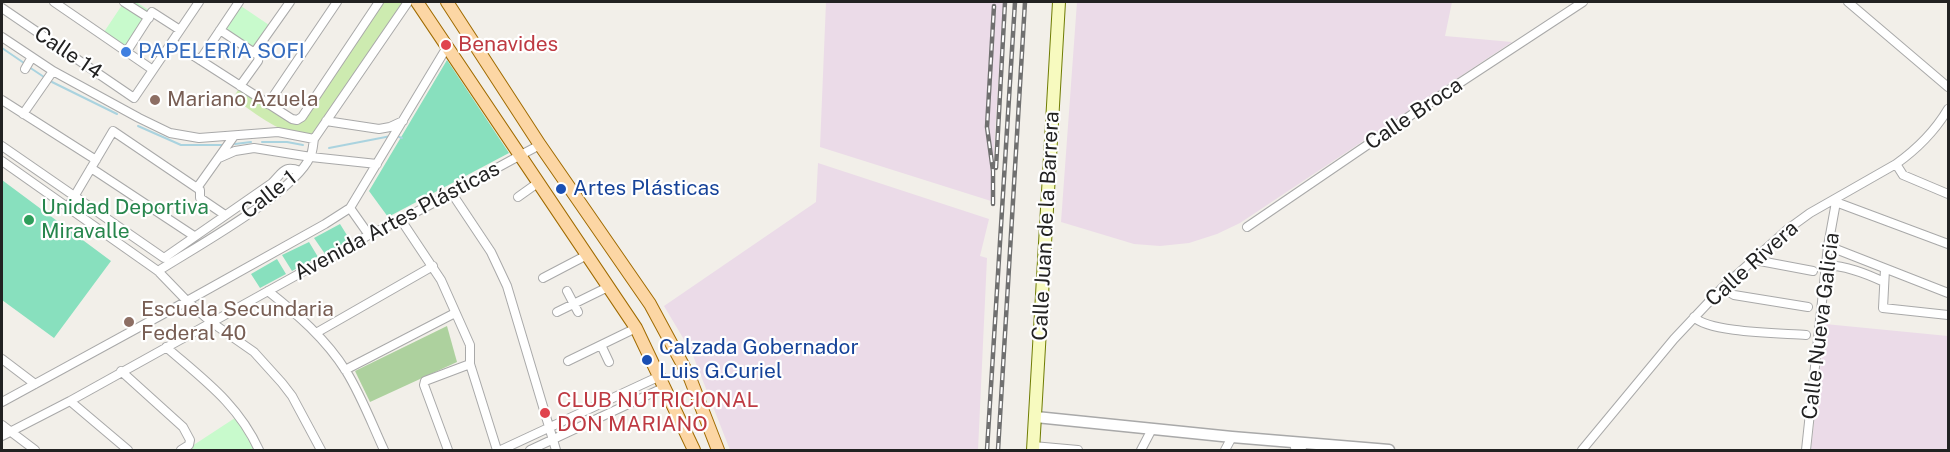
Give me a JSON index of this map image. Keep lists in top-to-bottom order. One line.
{"streets":{"main road":["Calle Juan de la Barrera"],"street":["Calle 14","Calle Broca","Calle 1","Avenida Artes Plásticas","Calle Rivera","Calle Nueva Galicia"]},"crossings":[["Calle Rivera","Calle Nueva Galicia"]],"places":["Benavides","PAPELERIA SOFI","Mariano Azuela","Artes Plásticas","Unidad Deportiva Miravalle","Escuela Secundaria Federal 40","Calzada Gobernador Luis G.Curiel","CLUB NUTRICIONAL DON MARIANO"]}
